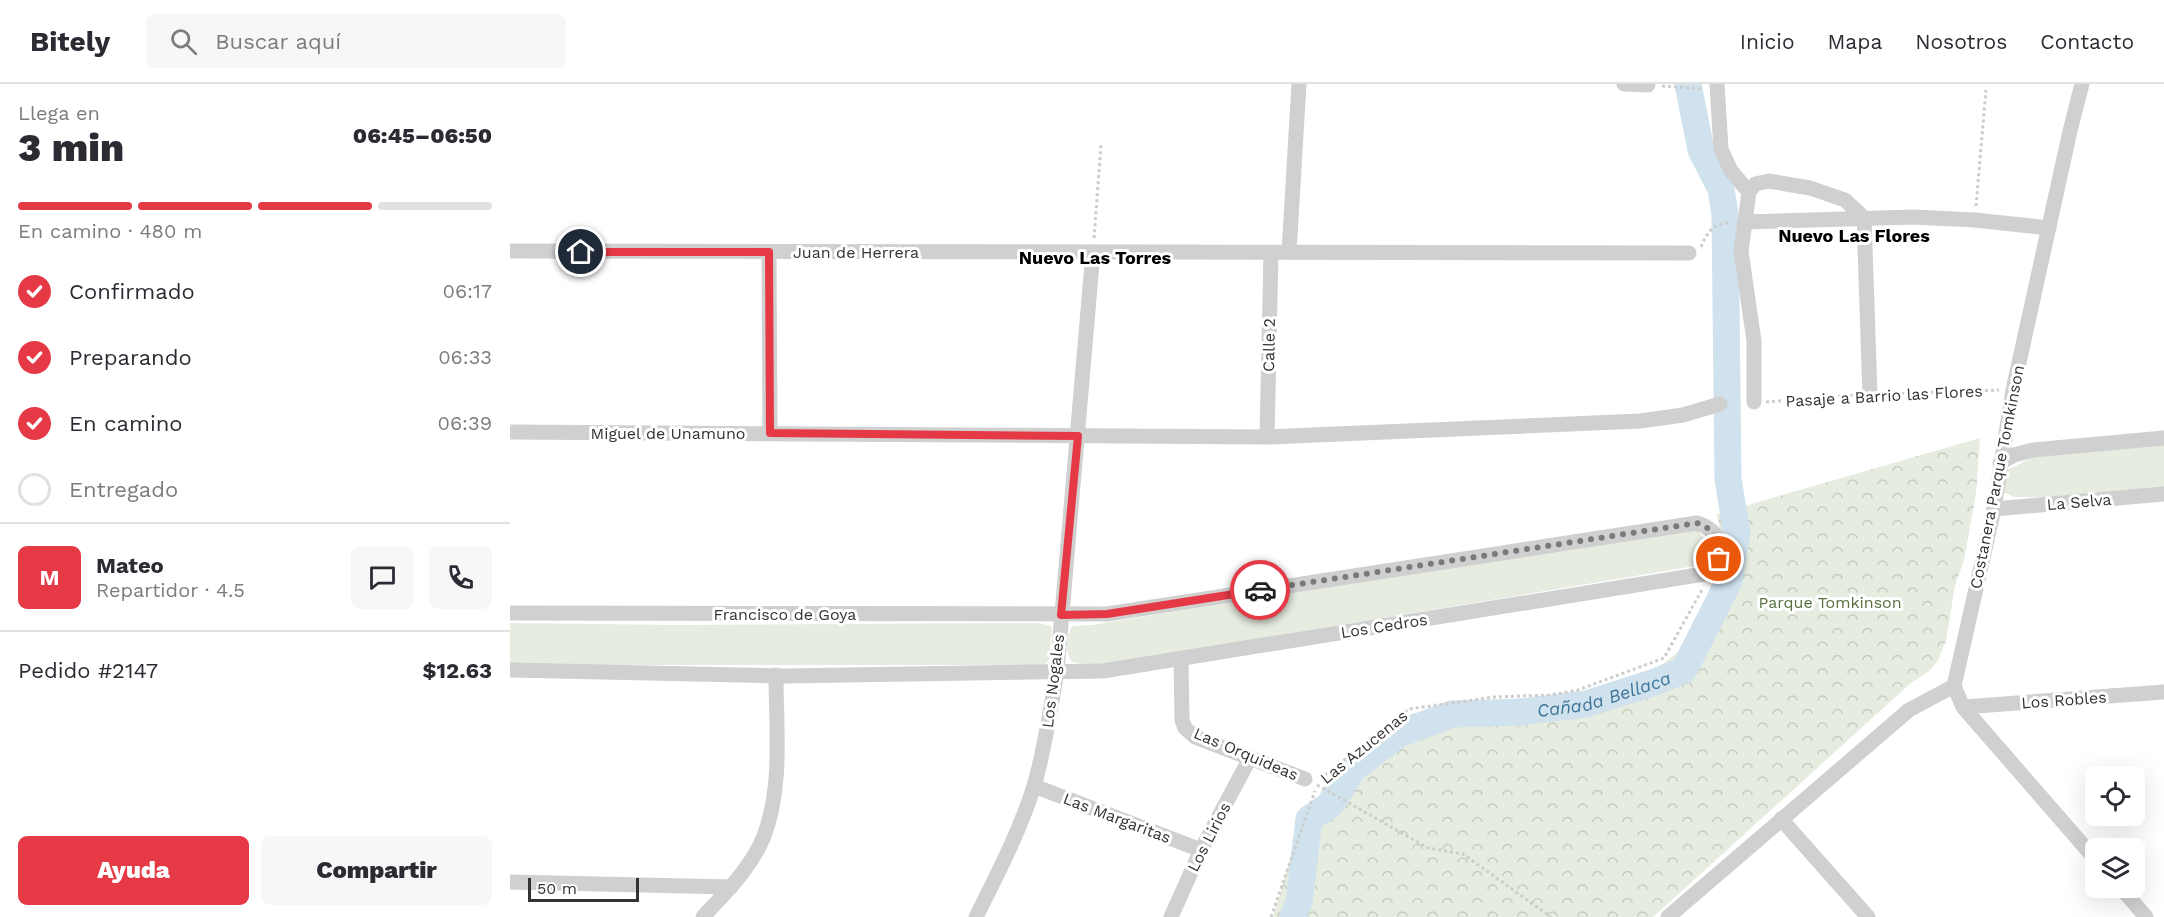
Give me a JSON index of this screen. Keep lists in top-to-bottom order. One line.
{"streets":{"street":["Juan de Herrera","Calle 2","Miguel de Unamuno","Costanera Parque Tomkinson","La Selva","Francisco de Goya","Los Cedros","Los Nogales","Los Robles","Las Orquideas","Las Margaritas","Los Lirios"],"path":["Pasaje a Barrio las Flores","Las Azucenas"]},"crossings":[["Juan de Herrera","Calle 2"],["Juan de Herrera","Los Nogales"],["Calle 2","Miguel de Unamuno"],["Pasaje a Barrio las Flores","Costanera Parque Tomkinson"],["Miguel de Unamuno","Los Nogales"],["Costanera Parque Tomkinson","La Selva"],["Francisco de Goya","Los Cedros"],["Francisco de Goya","Los Nogales"],["Francisco de Goya","Las Azucenas"],["Los Cedros","Los Nogales"],["Los Cedros","Las Azucenas"],["Los Cedros","Las Orquideas"],["Los Nogales","Las Margaritas"],["Las Azucenas","Las Orquideas"],["Las Orquideas","Los Lirios"],["Las Margaritas","Los Lirios"]],"districts":["Nuevo Las Flores","Nuevo Las Torres"],"water":["Cañada Bellaca"],"parks":["Parque Tomkinson"],"scale_bar":"50 m","page":{"header":"Bitely","search":"Buscar aquí","nav":["Inicio","Mapa","Nosotros","Contacto"],"heading":["3 min","Llega en","06:45–06:50"],"panel":["Mateo","Repartidor · 4.5","Pedido #2147","$12.63"],"bar":"En camino · 480 m","list":[["Confirmado","06:17"],["Preparando","06:33"],["En camino","06:39"],"Entregado"],"round":"M","buttons":["Ayuda","Compartir"],"scale":"50 m"}}
